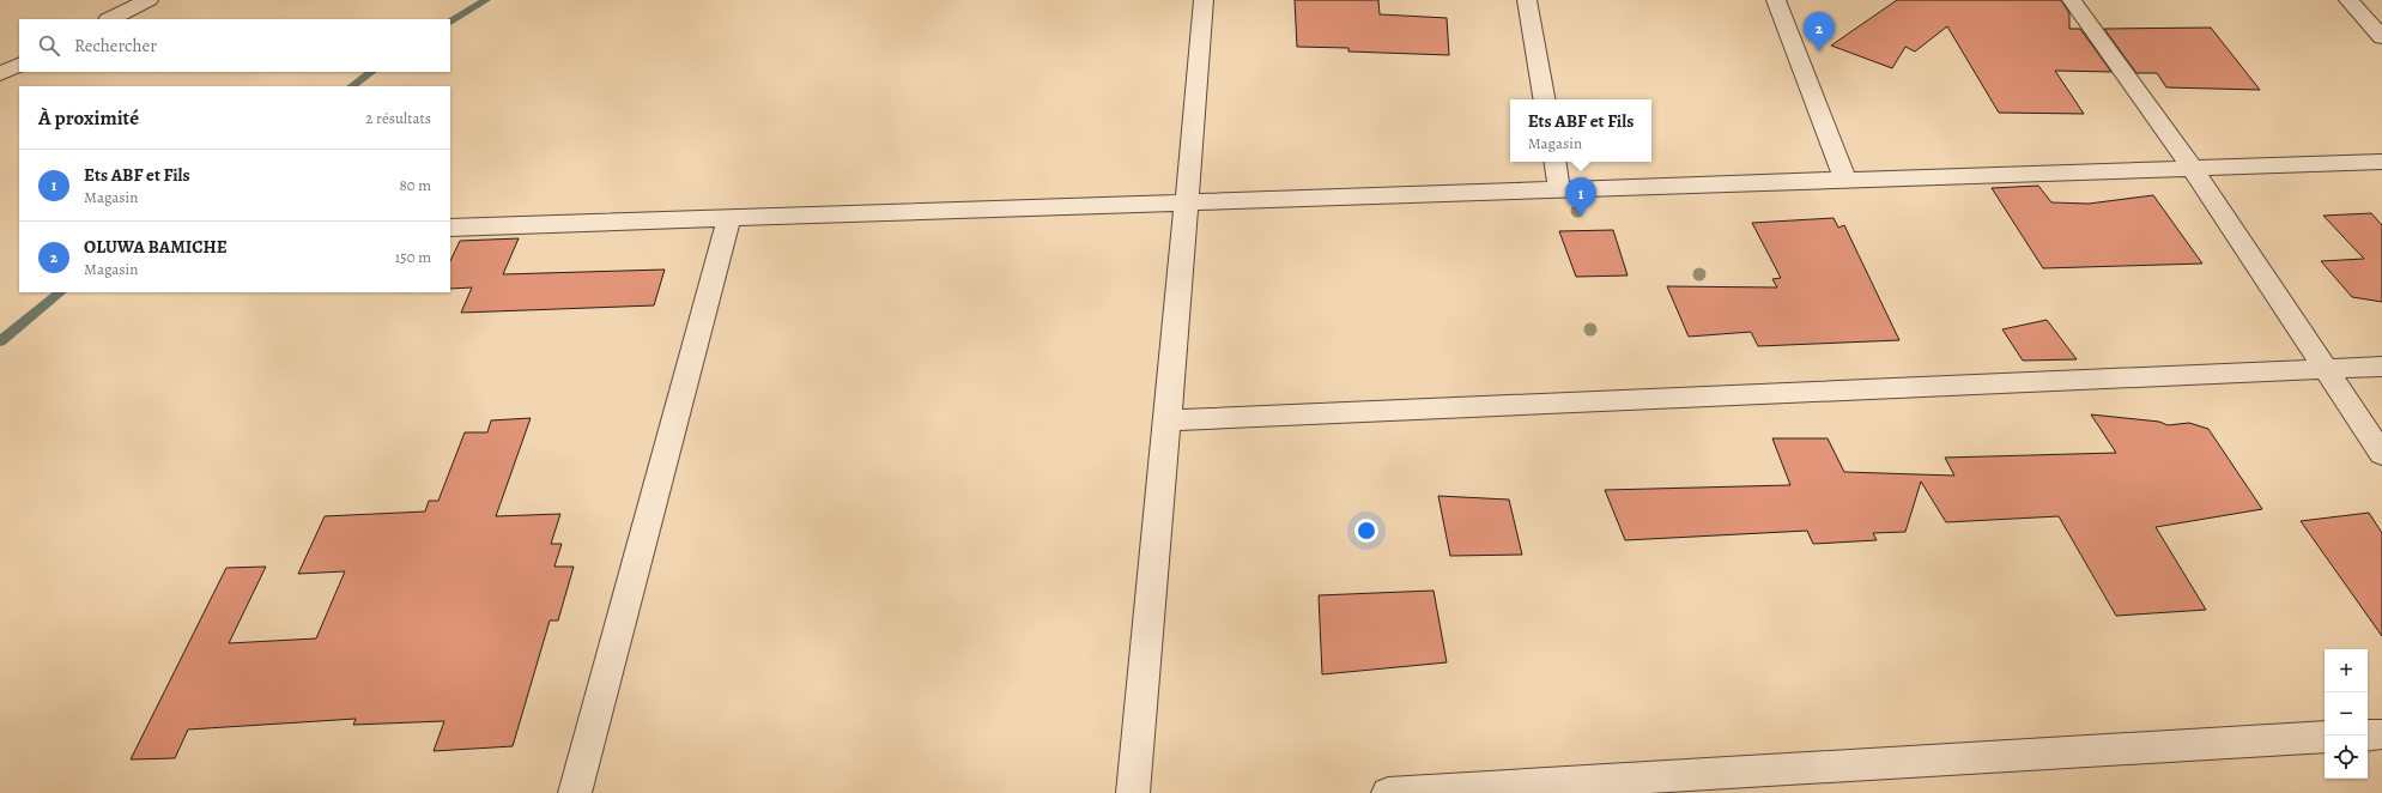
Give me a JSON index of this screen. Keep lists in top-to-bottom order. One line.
{"page":{"pins":["2","1"],"search":"Rechercher","heading":["À proximité","2 résultats"],"popup":["Ets ABF et Fils","Magasin"],"list":[{"mark":"1","name":"Ets ABF et Fils","note":"Magasin","value":"80 m"},{"mark":"2","name":"OLUWA BAMICHE","note":"Magasin","value":"150 m"}],"map_buttons":["+","−"]}}
